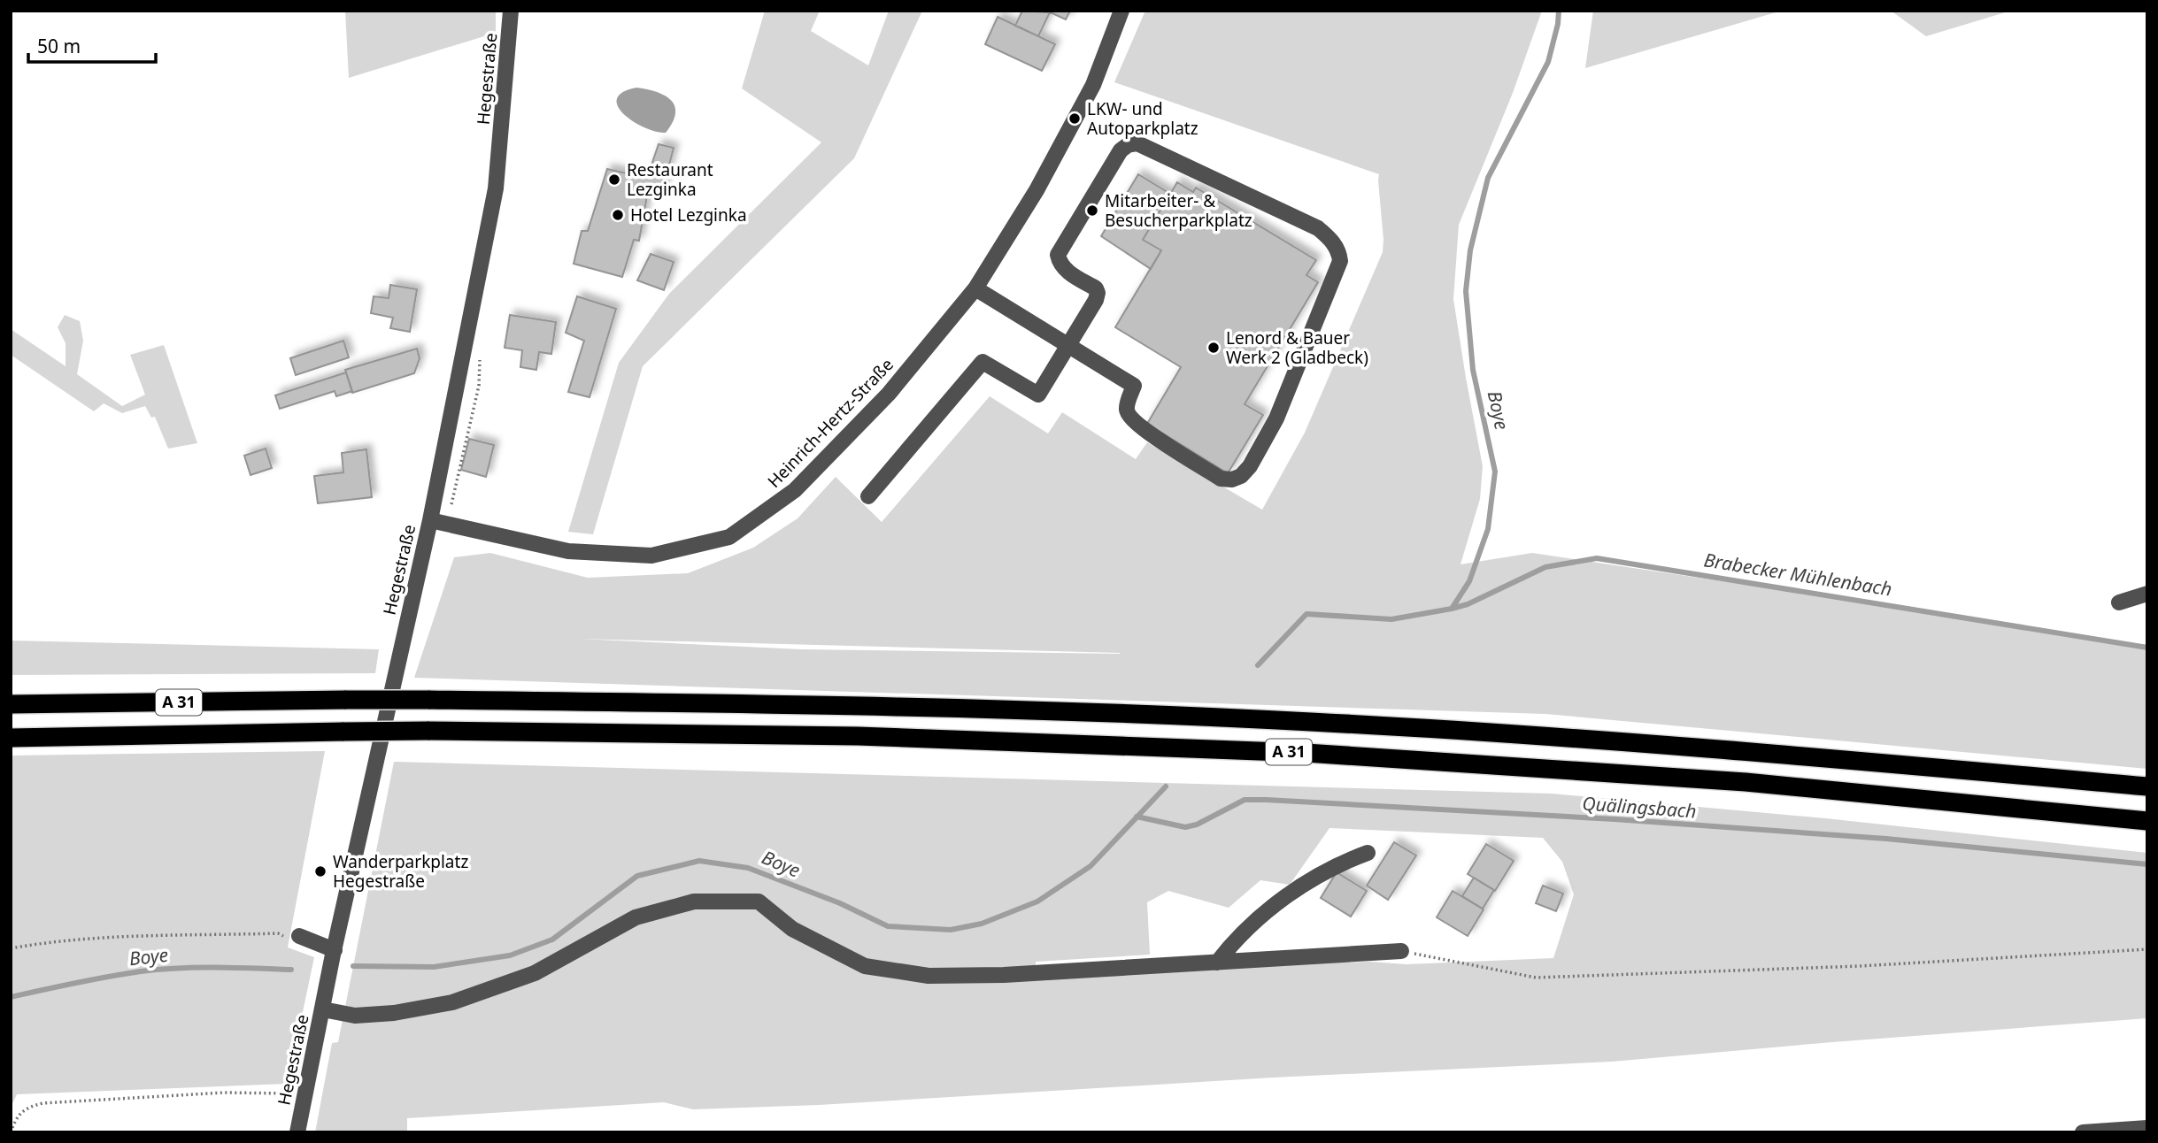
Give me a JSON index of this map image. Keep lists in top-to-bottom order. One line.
{"streets":{"highway":["A 31"],"street":["Hegestraße","Heinrich-Hertz-Straße"]},"crossings":[["Hegestraße","Heinrich-Hertz-Straße"]],"water":["Boye","Brabecker Mühlenbach","Quälingsbach"],"places":["LKW- und Autoparkplatz","Restaurant Lezginka","Mitarbeiter- & Besucherparkplatz","Hotel Lezginka","Lenord & Bauer Werk 2 (Gladbeck)","Wanderparkplatz Hegestraße"],"scale_bar":"50 m"}
